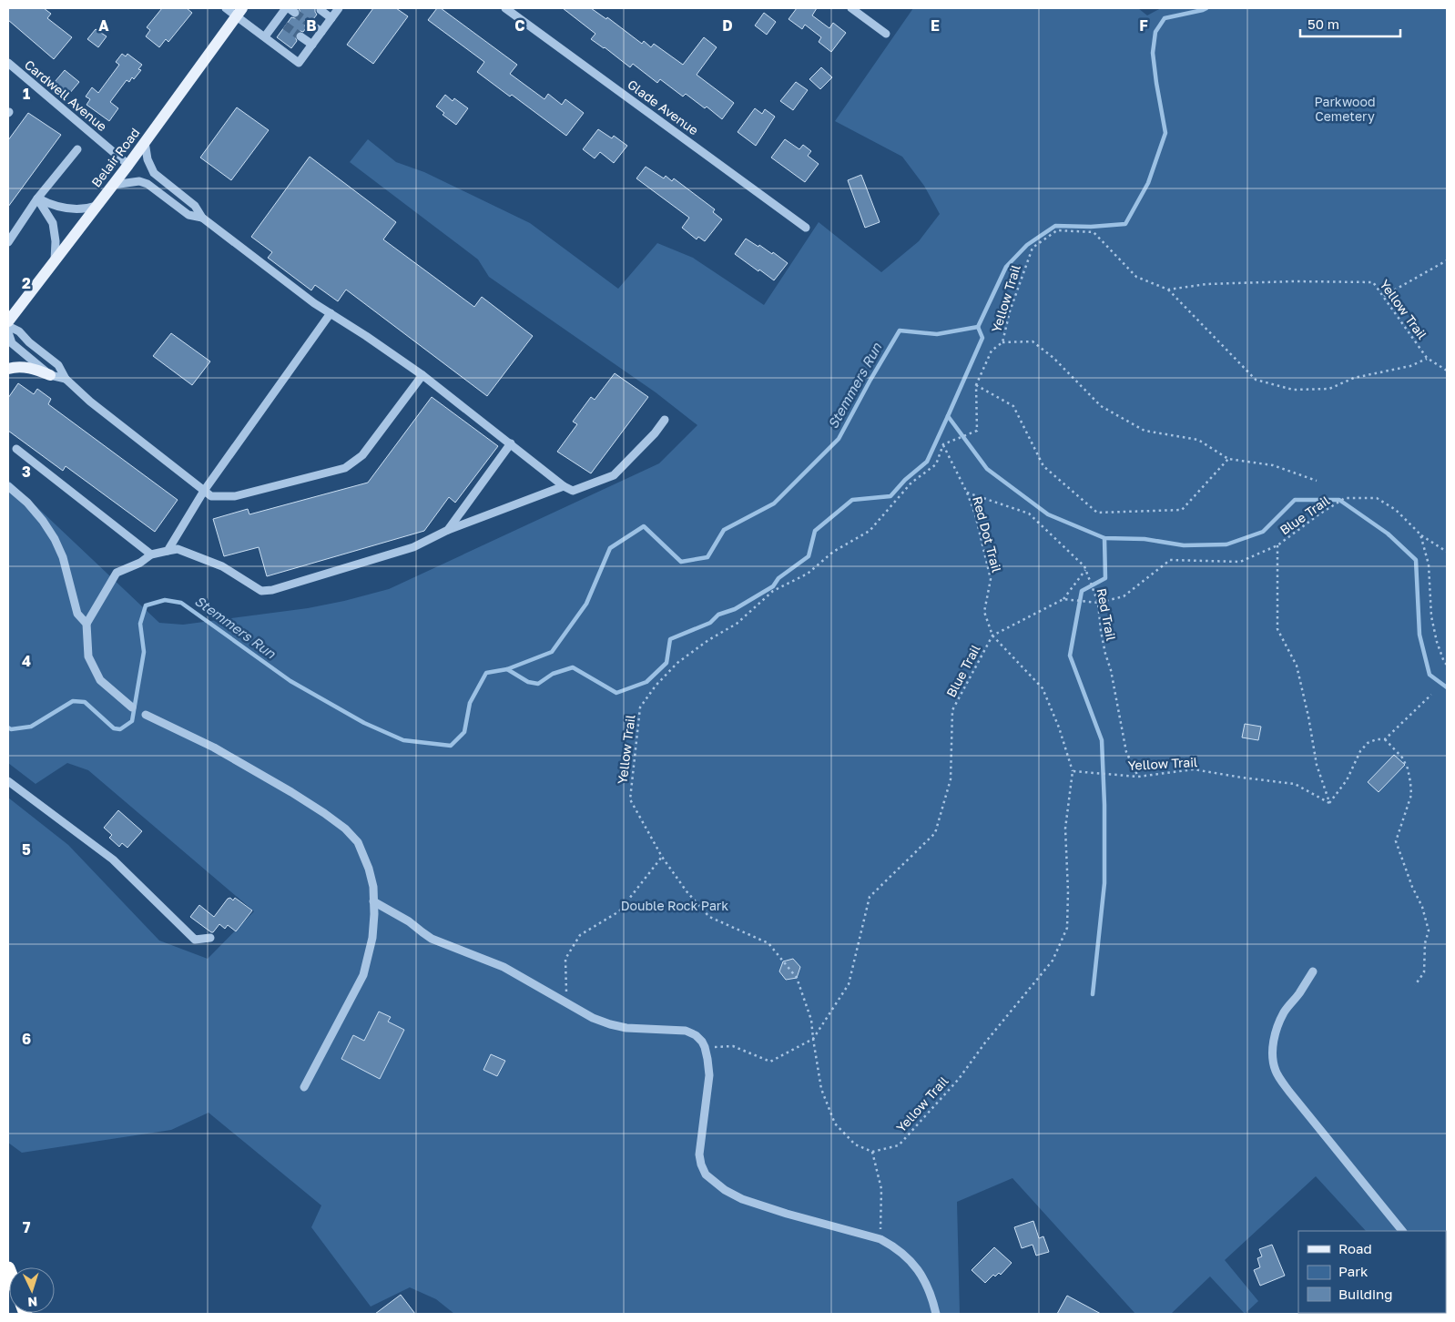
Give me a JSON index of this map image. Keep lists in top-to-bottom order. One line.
{"streets":{"main road":["Belair Road"],"street":["Cardwell Avenue","Glade Avenue"],"path":["Yellow Trail","Blue Trail","Red Dot Trail","Red Trail"]},"crossings":[["Cardwell Avenue","Belair Road"],["Yellow Trail","Blue Trail"],["Yellow Trail","Red Dot Trail"],["Yellow Trail","Red Trail"],["Blue Trail","Red Dot Trail"],["Blue Trail","Red Trail"],["Red Dot Trail","Red Trail"]],"water":["Stemmers Run"],"parks":["Parkwood Cemetery","Double Rock Park"],"legend":["Road","Park","Building"],"scale_bar":"50 m","north":"bottom","grid":{"columns":["A","B","C","D","E","F"],"rows":["1","2","3","4","5","6","7"]}}
